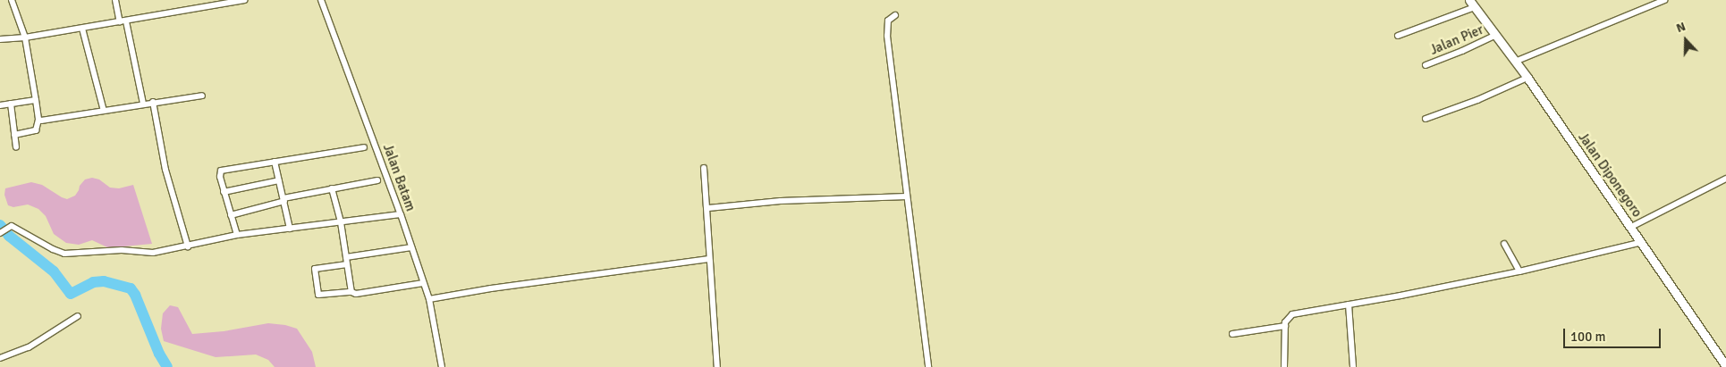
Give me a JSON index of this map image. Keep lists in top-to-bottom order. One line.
{"streets":{"main road":["Jalan Diponegoro"],"street":["Jalan Pier","Jalan Batam"]},"crossings":[["Jalan Pier","Jalan Diponegoro"]],"scale_bar":"100 m","north":"top"}
